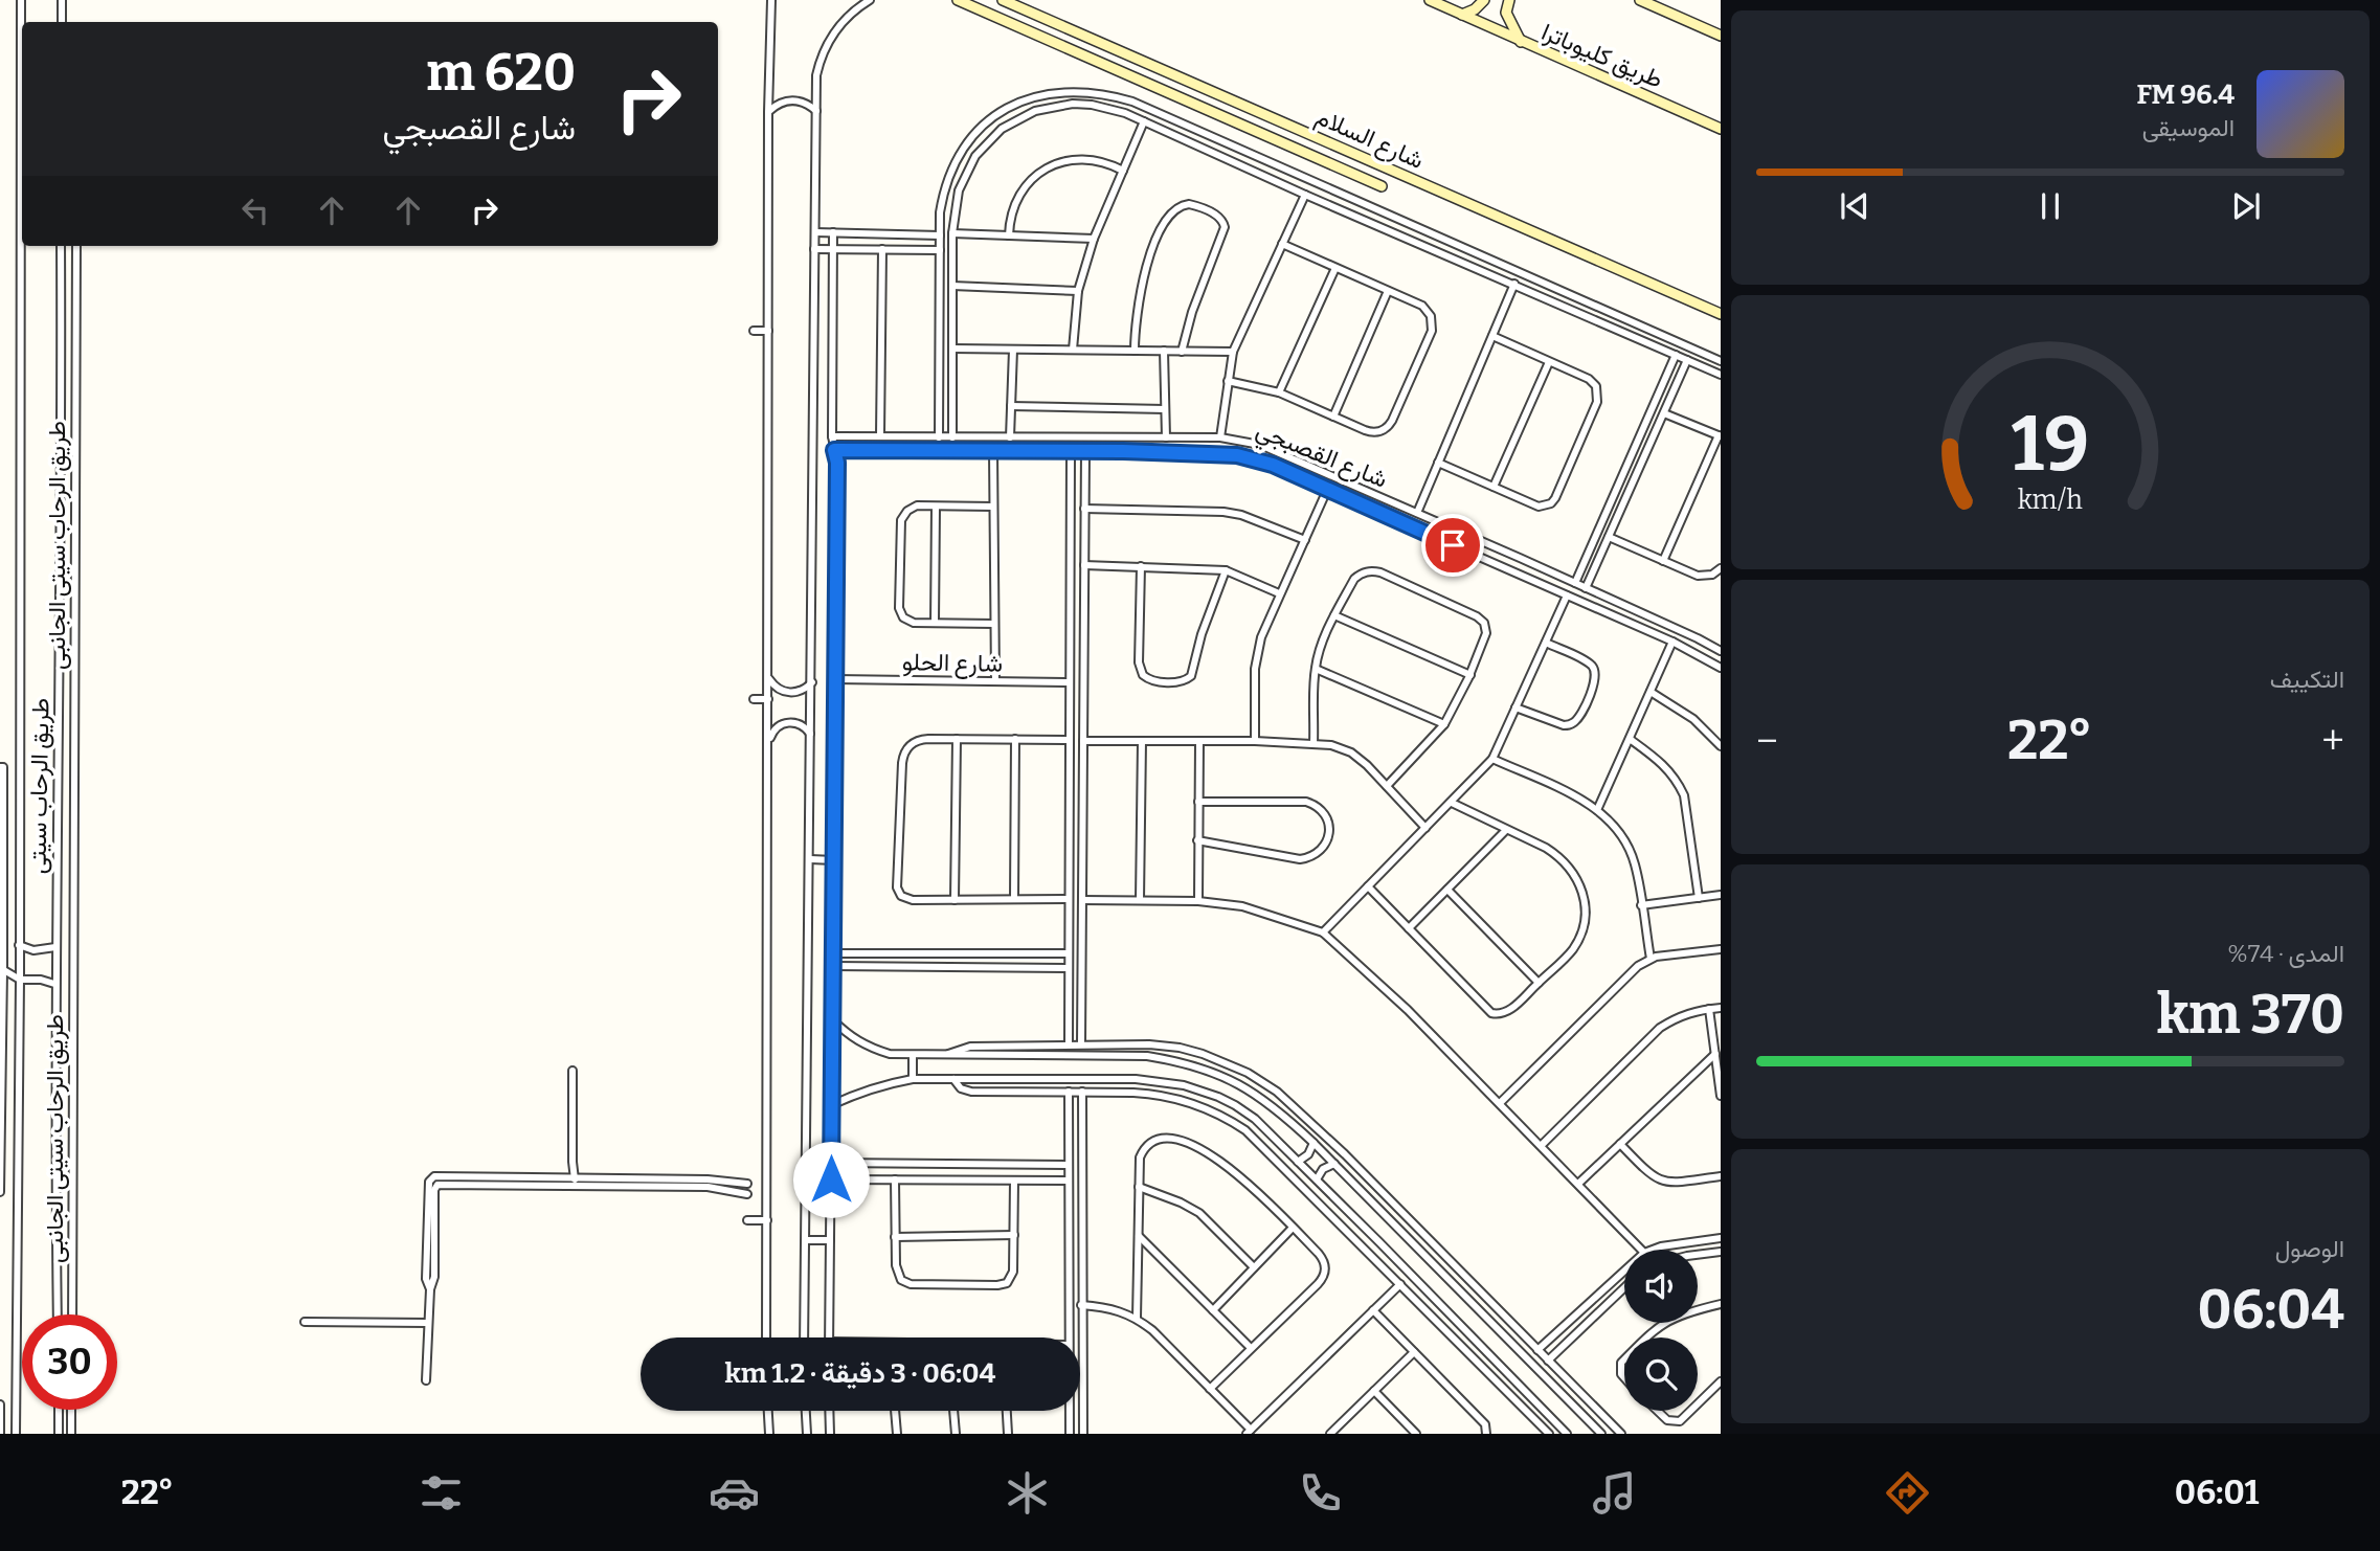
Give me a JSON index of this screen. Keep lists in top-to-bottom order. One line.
{"streets":{"main road":["طريق كليوباترا","شارع السلام"],"street":["شارع القصبجي","طريق الرحاب سيتى الجانبى","شارع الحلو","طريق الرحاب سيتى"]},"page":{"turn":["620 m","شارع القصبجي"],"song":["96.4 FM","الموسيقى"],"tile":["التكييف",["المدى · 74%","370 km"],["الوصول","06:04"]],"heat":["−","22°","+"],"limit":"30","trip":"06:04 · 3 دقيقة · 1.2 km","tabs":["06:01","22°"],"gauge":["19","km/h"]}}
